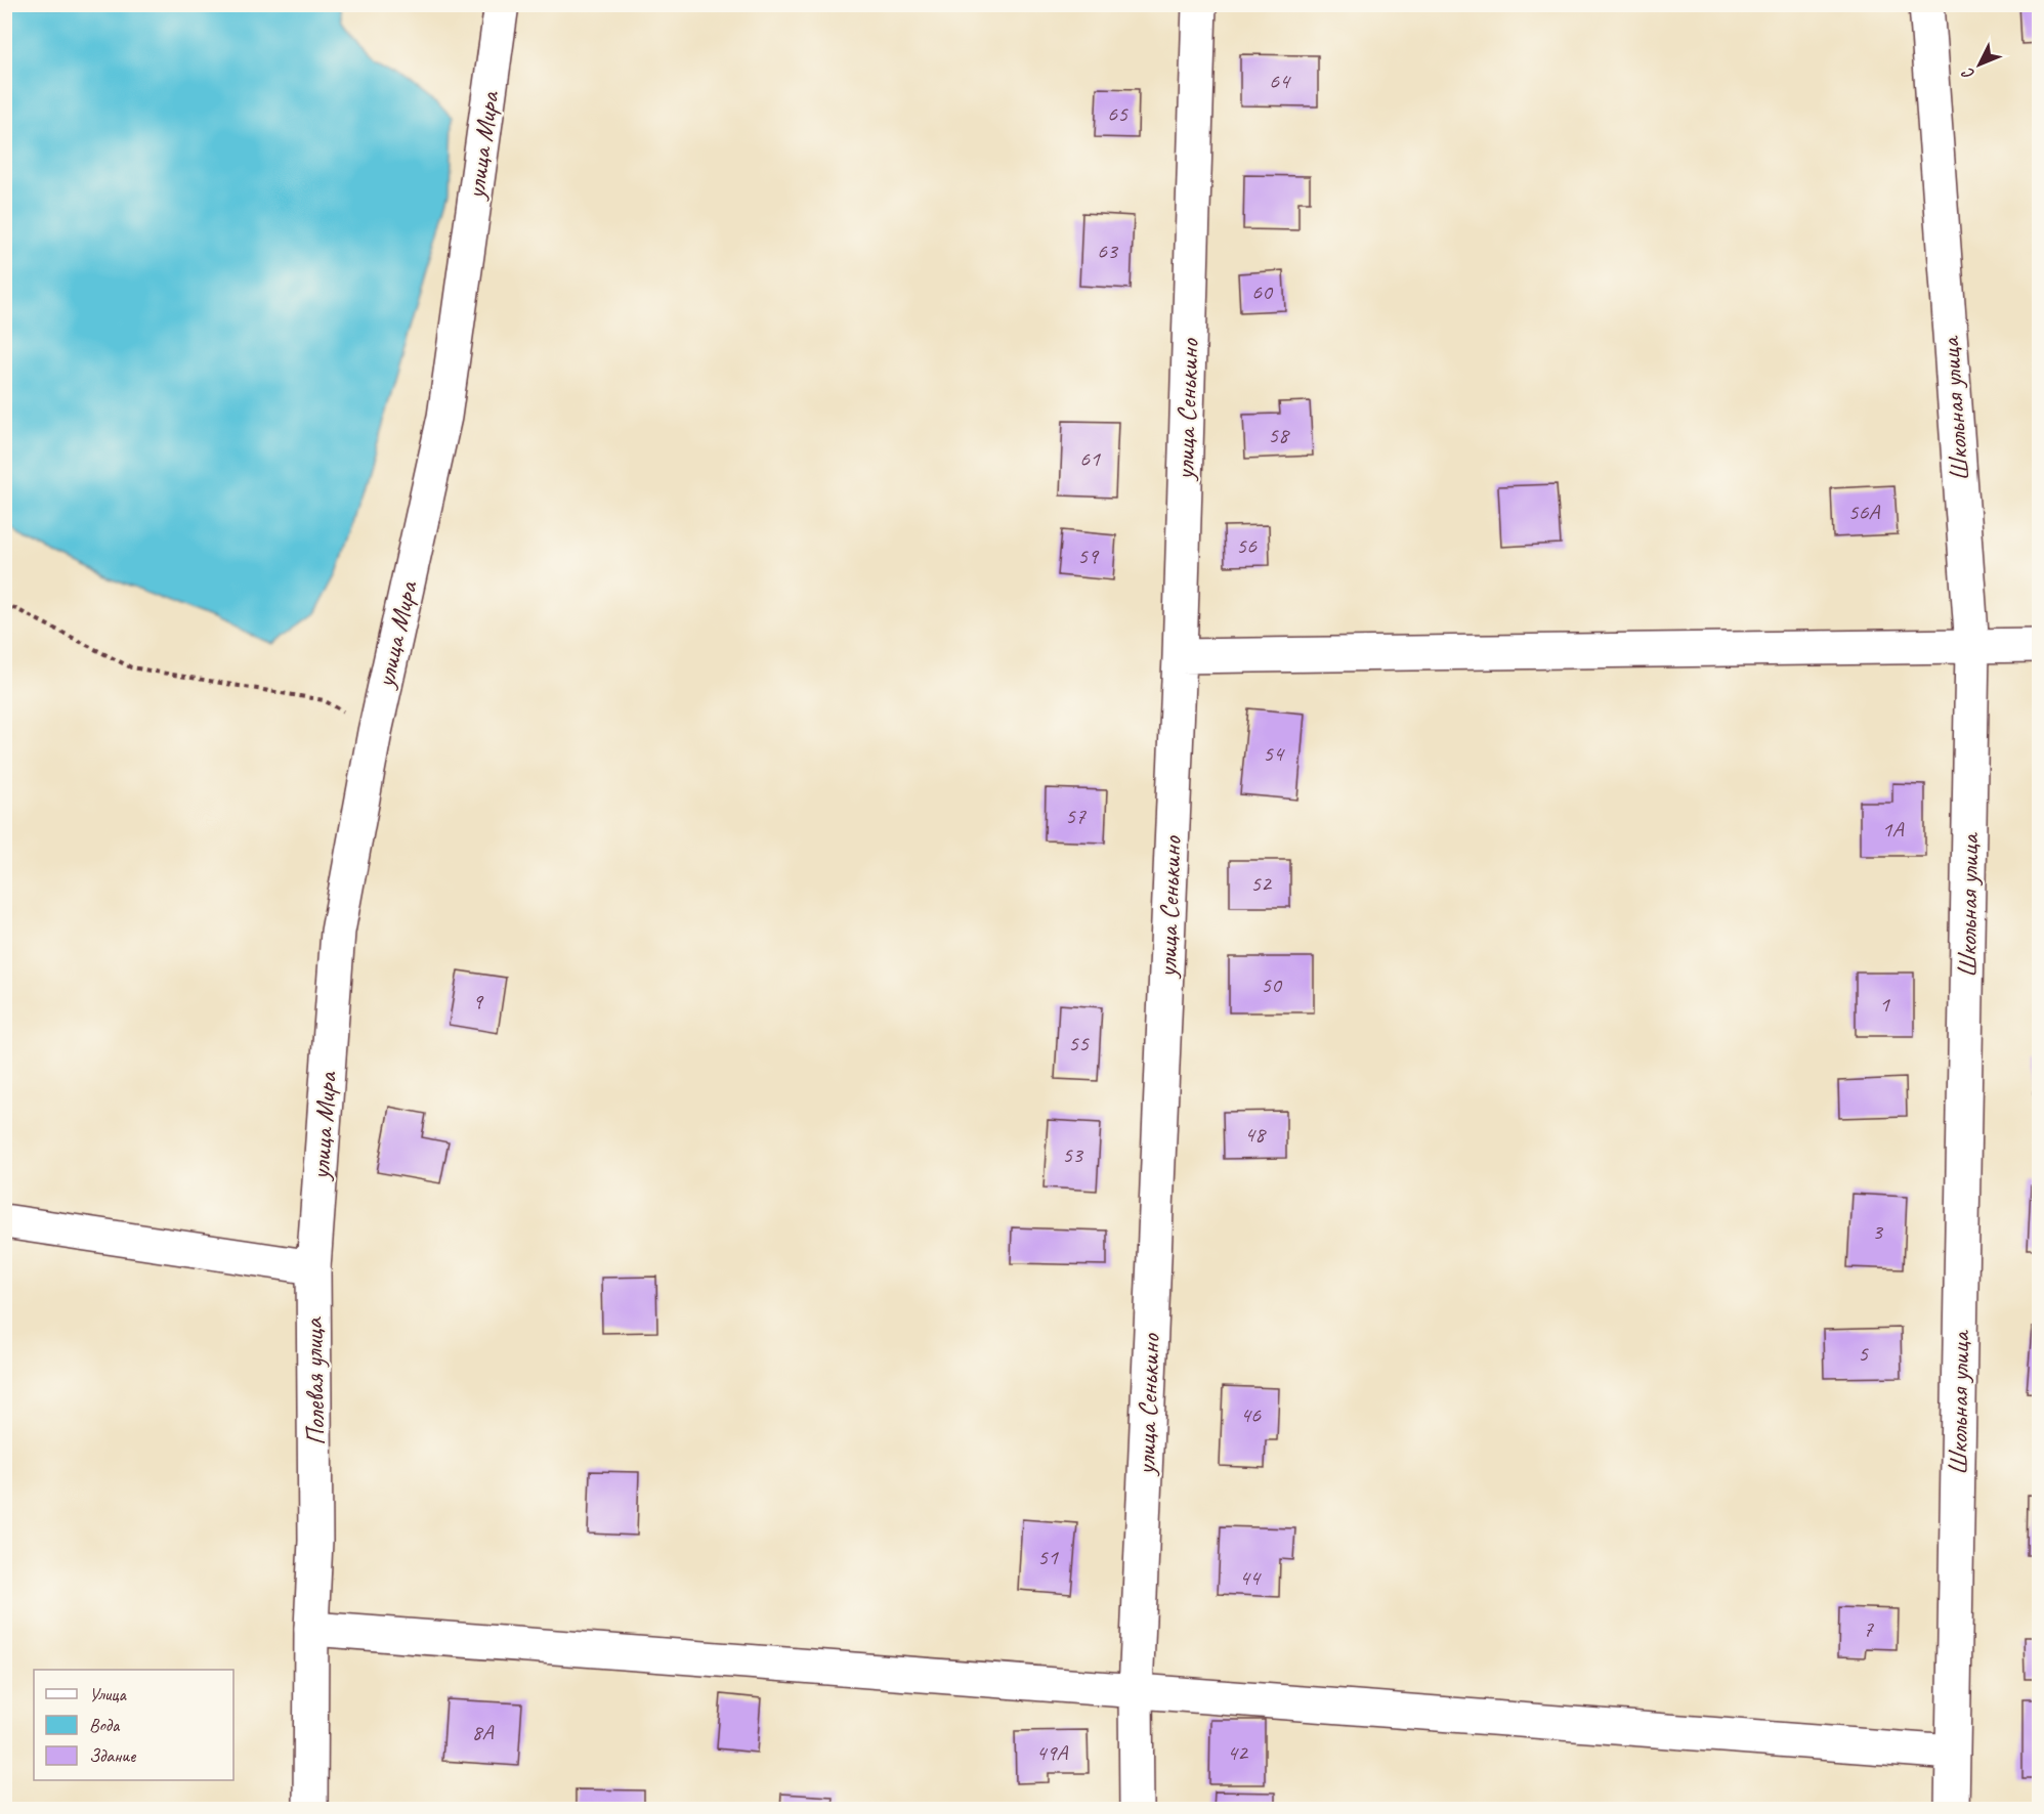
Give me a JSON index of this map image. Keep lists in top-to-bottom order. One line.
{"streets":{"street":["улица Мира","улица Сенькино","Школьная улица","Полевая улица"]},"crossings":[["улица Мира","Полевая улица"]],"house_numbers":["64","65","63","60","58","61","56А","56","59","54","57","1А","52","50","9","1","55","48","53","3","5","46","51","44","7","8А","49А","42"],"legend":["Улица","Вода","Здание"],"north":"bottom left"}
